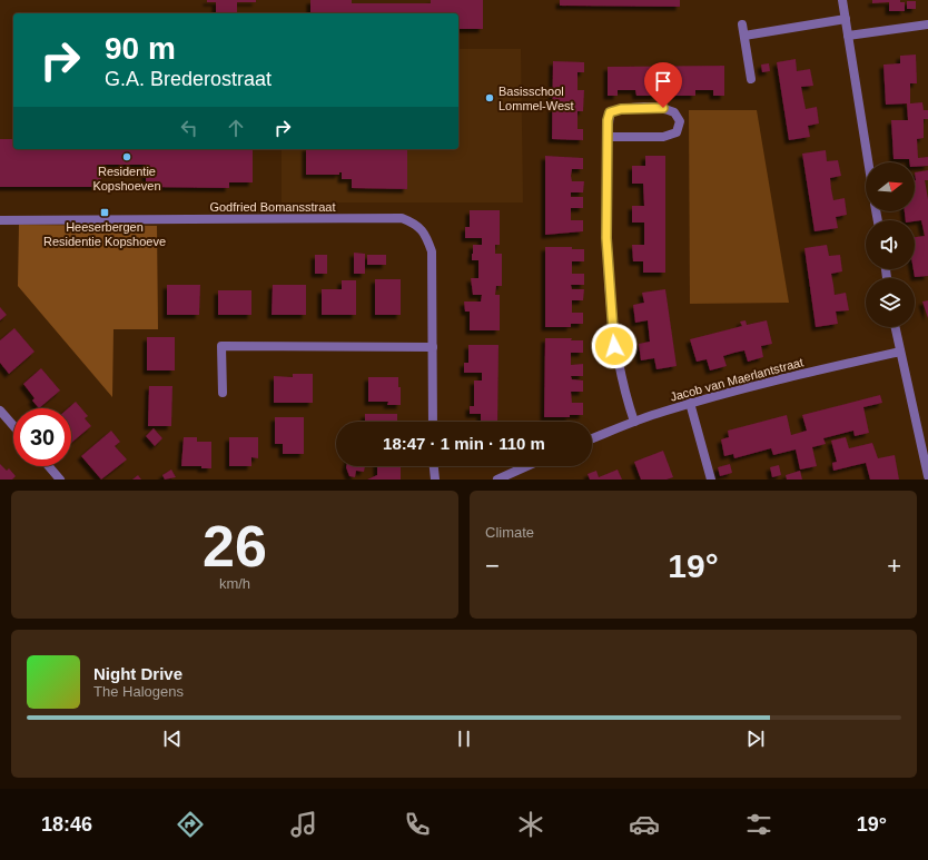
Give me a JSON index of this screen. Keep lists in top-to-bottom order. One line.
{"streets":{"street":["Godfried Bomansstraat","Jacob van Maerlantstraat"]},"places":{"other":["Basisschool Lommel-West","Residentie Kopshoeven"],"transit":["Heeserbergen Residentie Kopshoeve"]},"north":"right","page":{"turn":["90 m","G.A. Brederostraat"],"limit":"30","trip":"18:47 · 1 min · 110 m","tile":[["26","km/h"],"Climate"],"heat":["−","19°","+"],"song":["Night Drive","The Halogens"],"tabs":["18:46","19°"]}}
